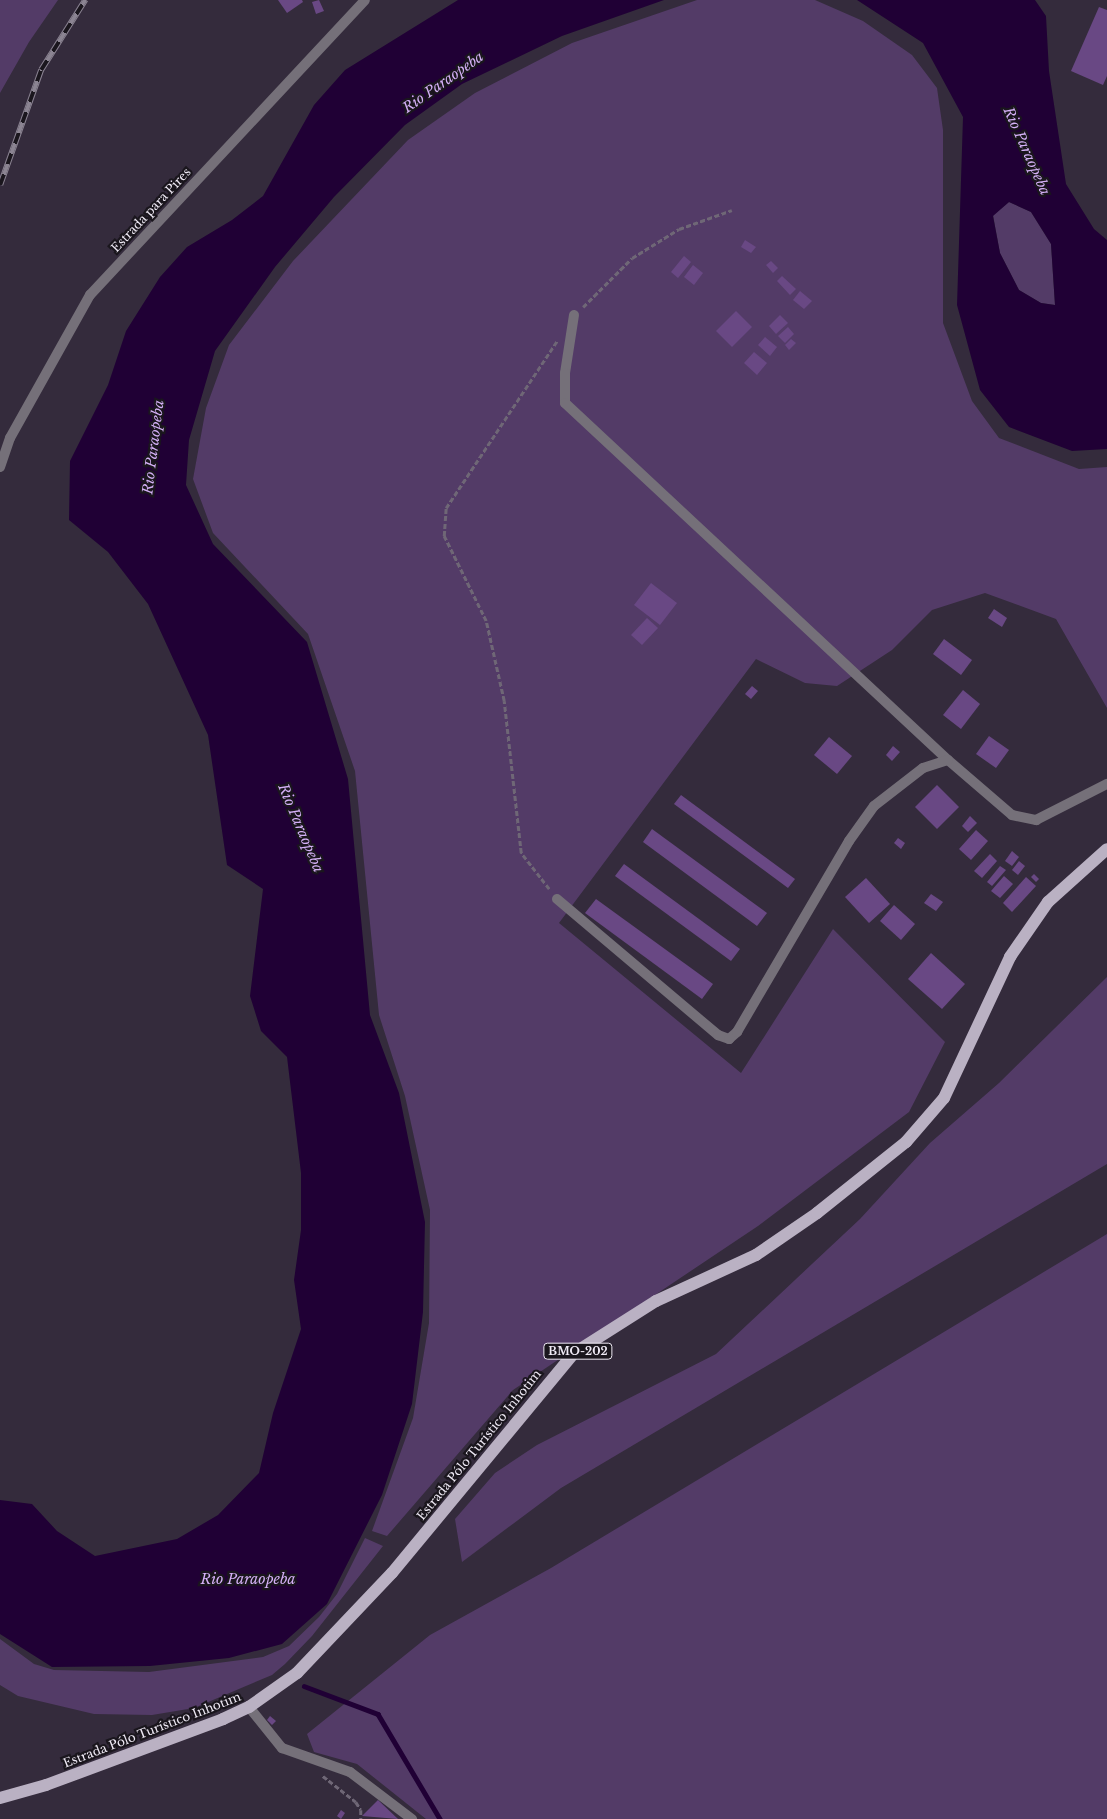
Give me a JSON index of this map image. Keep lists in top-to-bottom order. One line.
{"streets":{"main road":["BMO-202","Estrada Pólo Turístico Inhotim"],"street":["Estrada para Pires"]},"water":["Rio Paraopeba"]}
